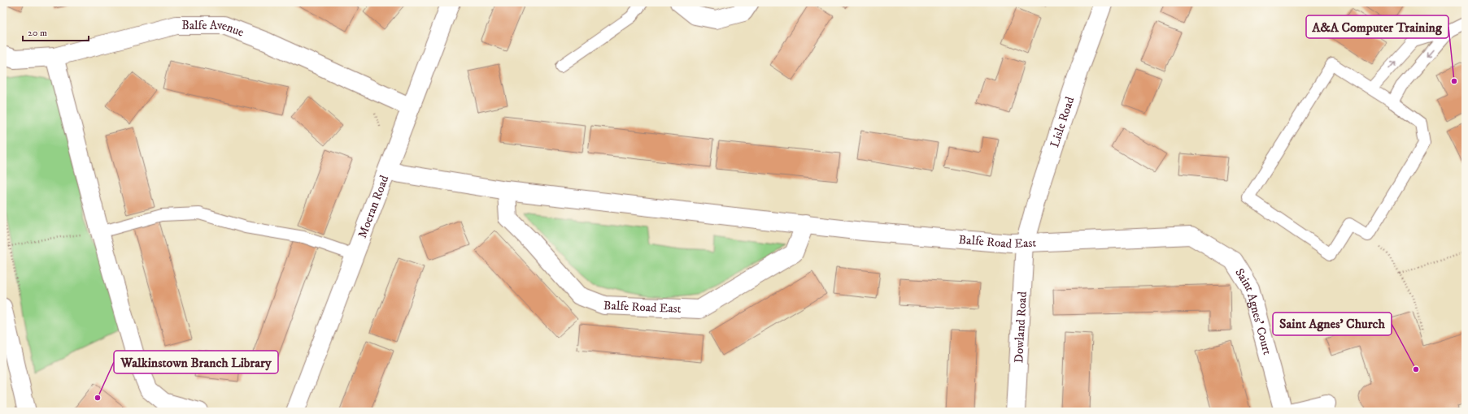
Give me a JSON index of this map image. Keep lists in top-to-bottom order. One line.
{"streets":{"street":["Balfe Avenue","Lisle Road","Moeran Road","Balfe Road East","Saint Agnes' Court","Dowland Road"]},"crossings":[["Balfe Avenue","Moeran Road"],["Lisle Road","Balfe Road East"],["Lisle Road","Dowland Road"],["Moeran Road","Balfe Road East"],["Balfe Road East","Saint Agnes' Court"],["Balfe Road East","Dowland Road"]],"places":["A&A Computer Training","Saint Agnes' Church","Walkinstown Branch Library"],"scale_bar":"20 m"}
